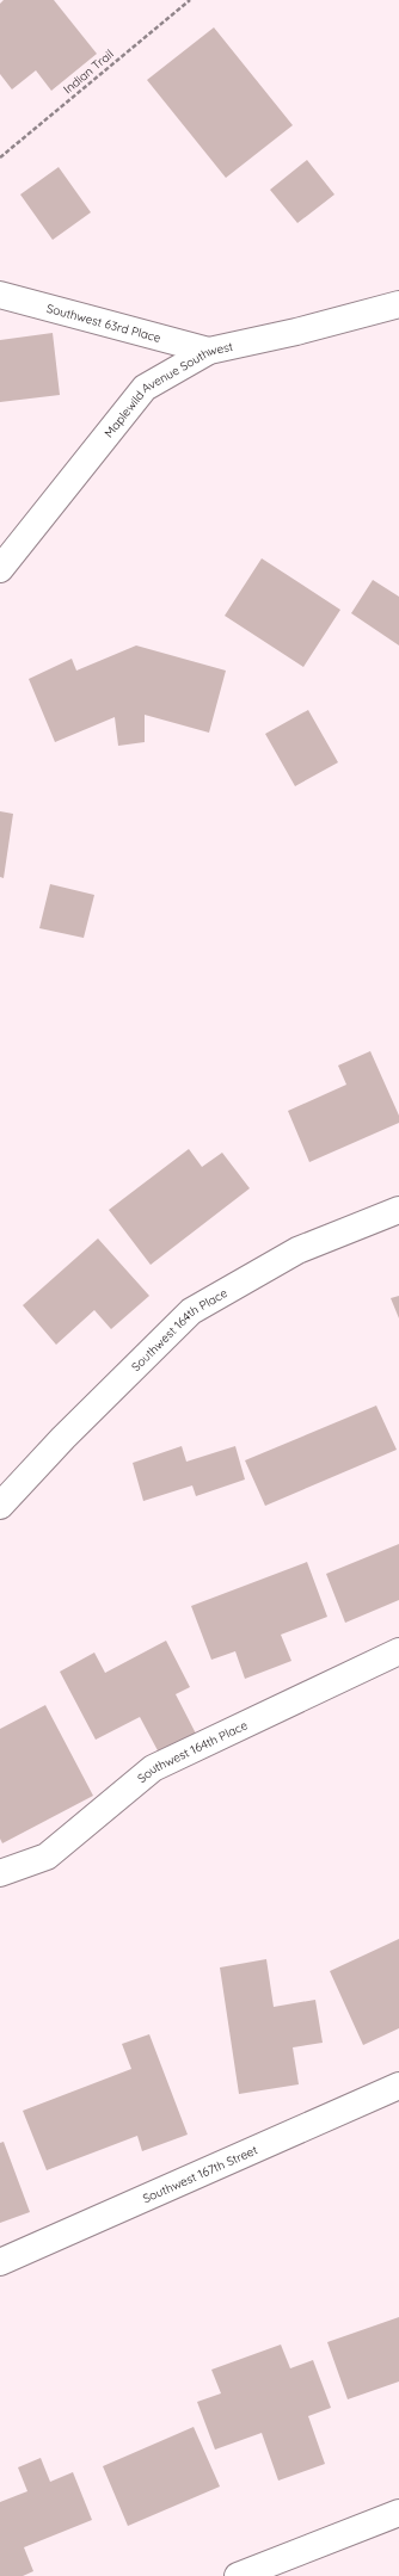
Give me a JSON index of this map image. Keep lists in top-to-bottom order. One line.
{"streets":{"street":["Southwest 63rd Place","Maplewild Avenue Southwest","Southwest 164th Place","Southwest 167th Street"],"path":["Indian Trail"]},"crossings":[["Southwest 63rd Place","Maplewild Avenue Southwest"]]}
